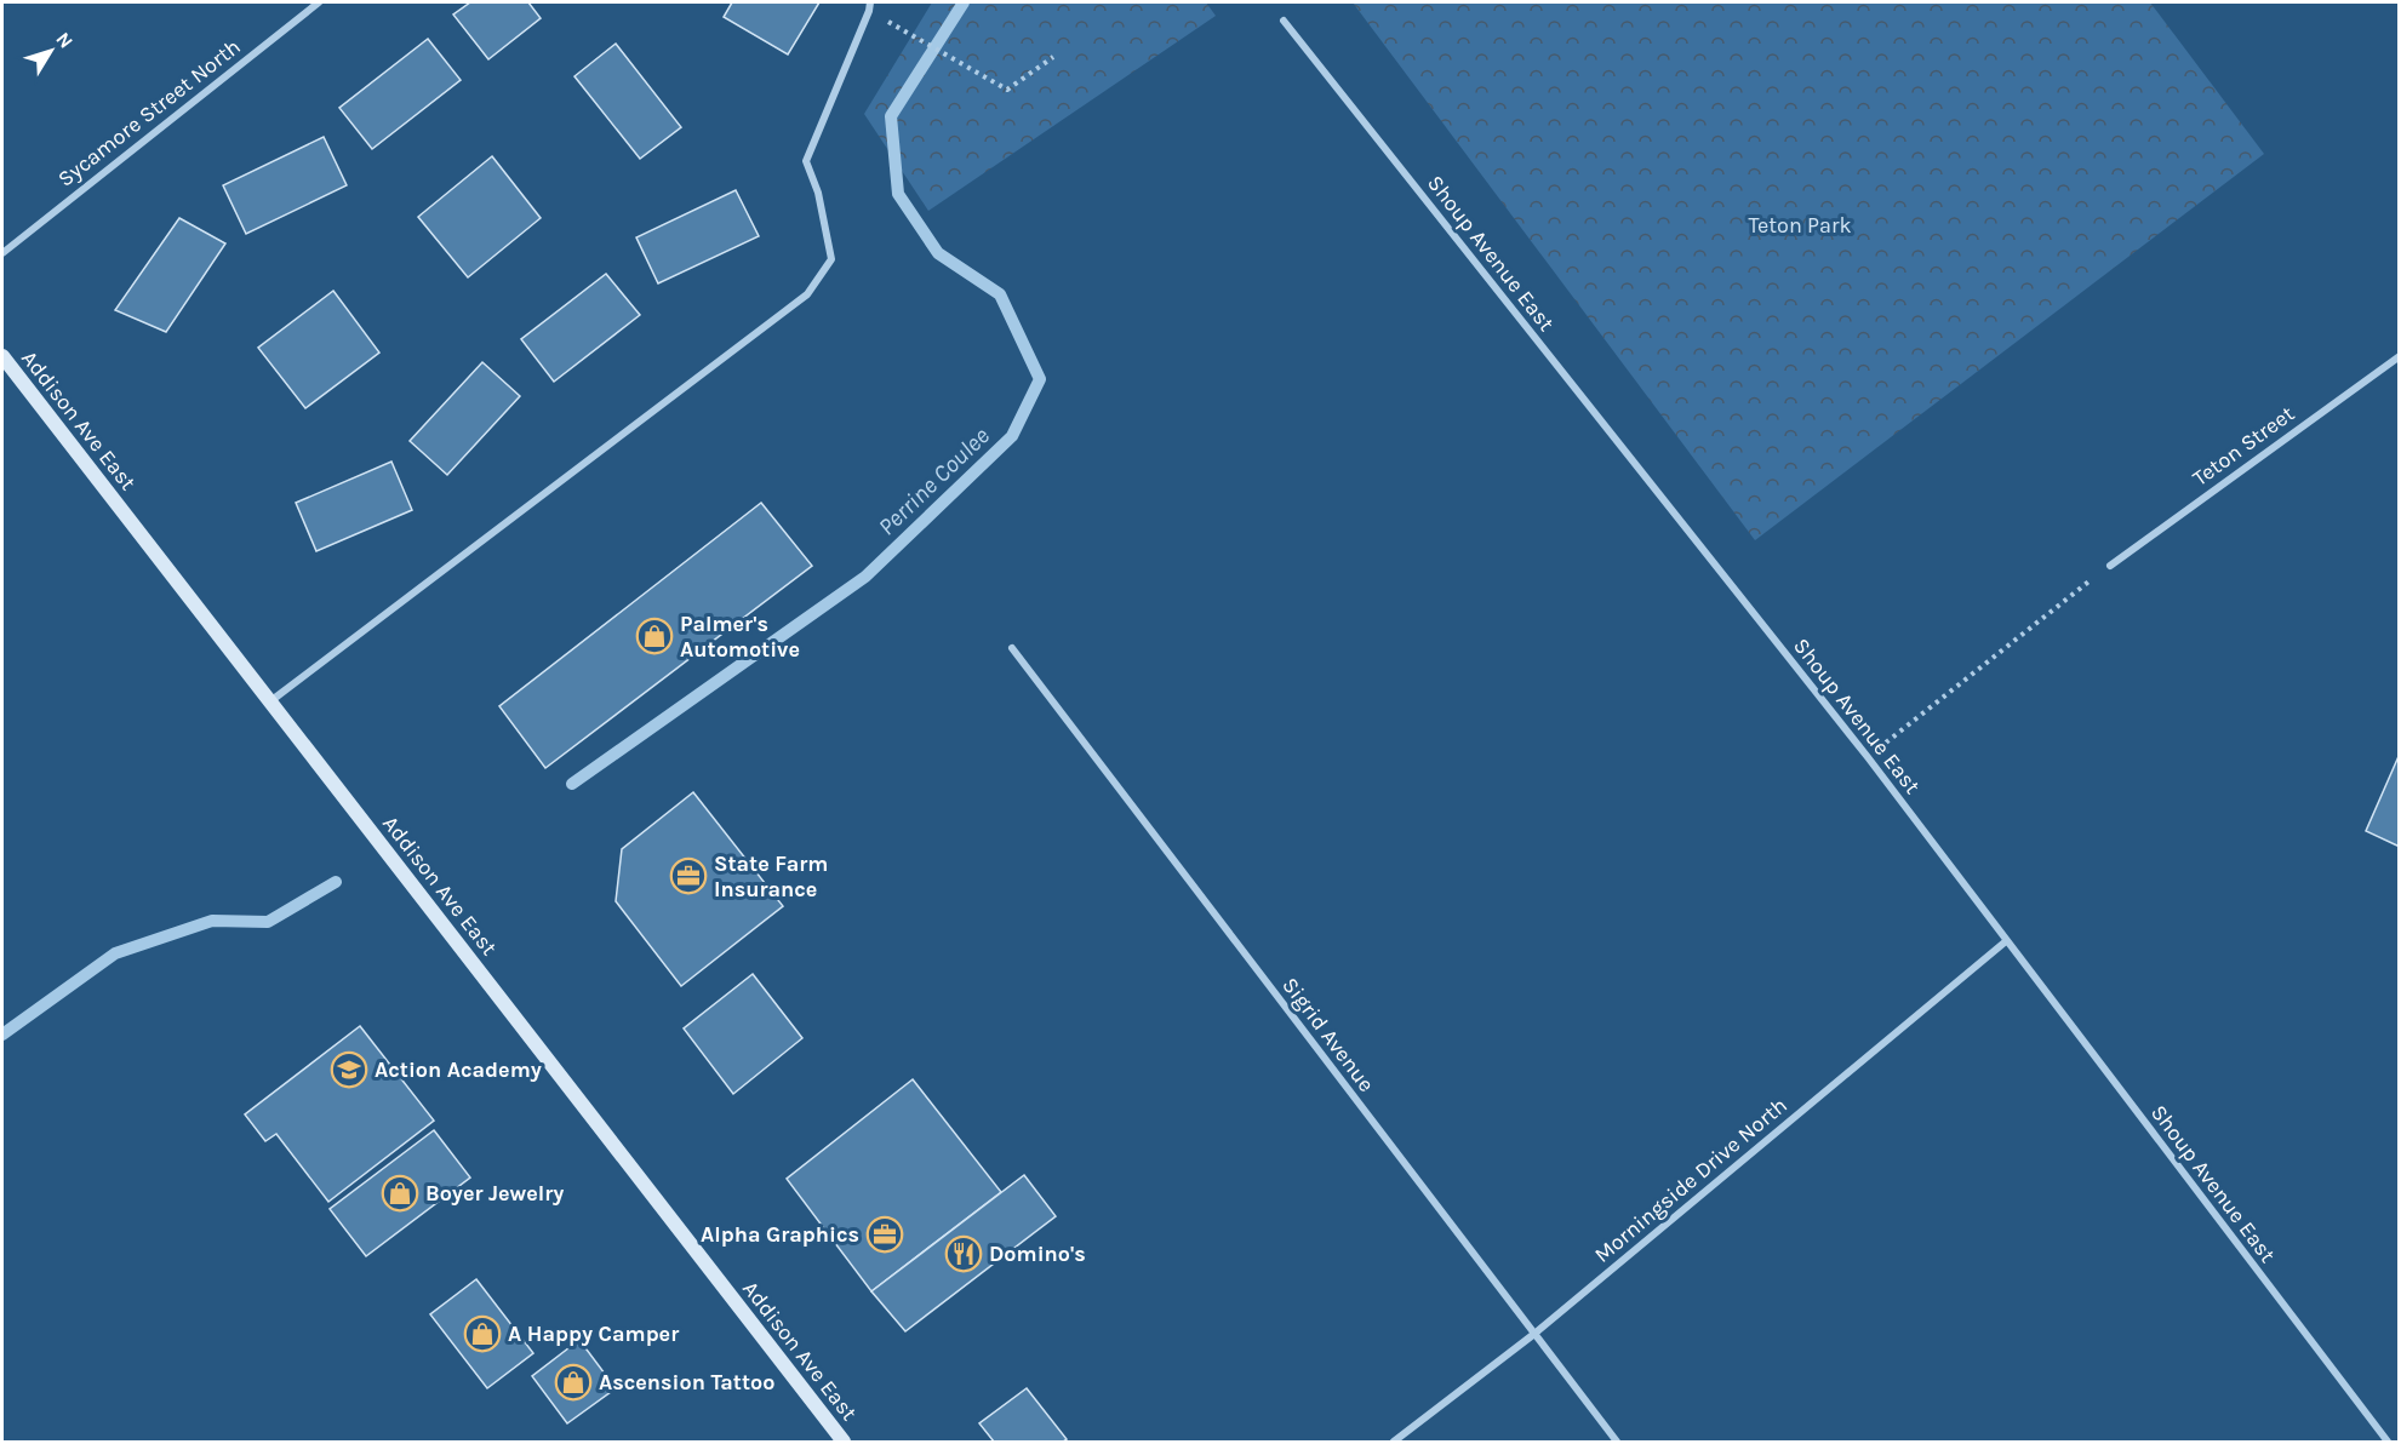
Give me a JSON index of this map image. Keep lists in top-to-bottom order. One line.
{"streets":{"main road":["Addison Ave East"],"street":["Sycamore Street North","Shoup Avenue East","Teton Street","Sigrid Avenue","Morningside Drive North"]},"crossings":[["Shoup Avenue East","Morningside Drive North"],["Sigrid Avenue","Morningside Drive North"]],"water":["Perrine Coulee"],"parks":["Teton Park"],"places":{"shop":["Palmer's Automotive","Boyer Jewelry","A Happy Camper","Ascension Tattoo"],"office":["State Farm Insurance","Alpha Graphics"],"school or university":["Action Academy"],"restaurant":["Domino's"]},"north":"top right"}
